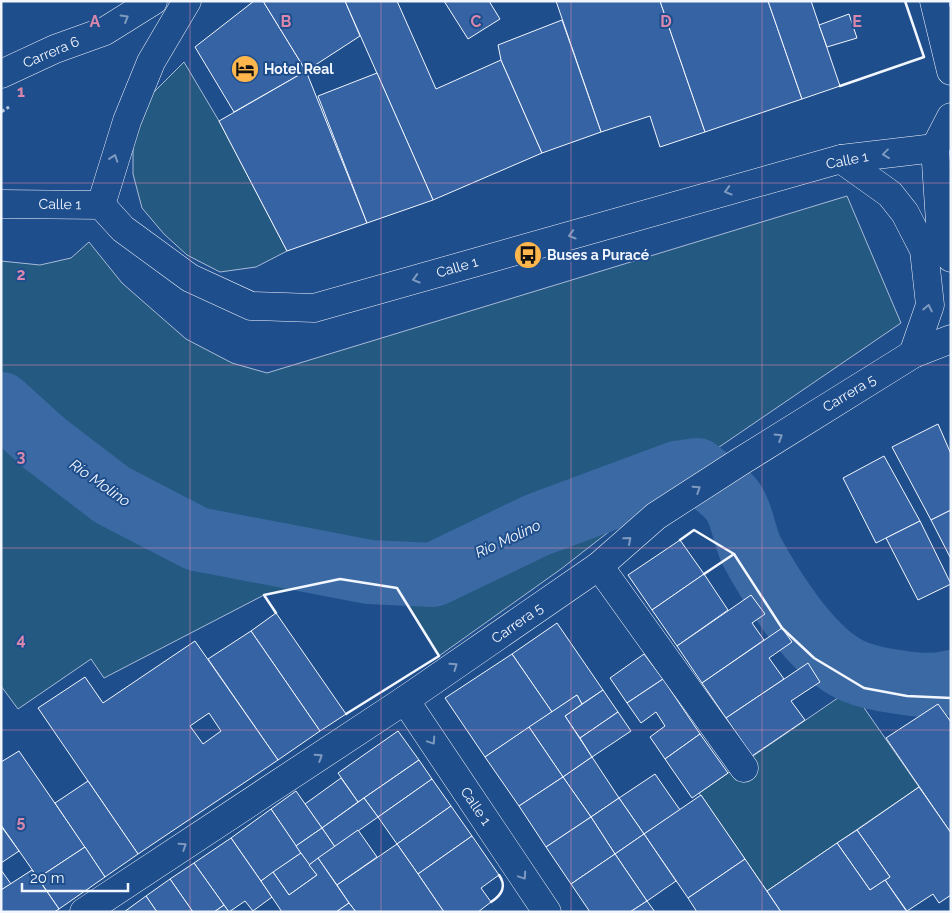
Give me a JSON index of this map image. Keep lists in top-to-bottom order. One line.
{"streets":{"street":["Carrera 6","Calle 1","Carrera 5"]},"crossings":[["Calle 1","Carrera 5"]],"one_way":["Carrera 6","Carrera 5"],"water":["Río Molino"],"places":{"hotel":["Hotel Real"],"bus stop":["Buses a Puracé"]},"scale_bar":"20 m","grid":{"columns":["A","B","C","D","E"],"rows":["1","2","3","4","5"]}}
